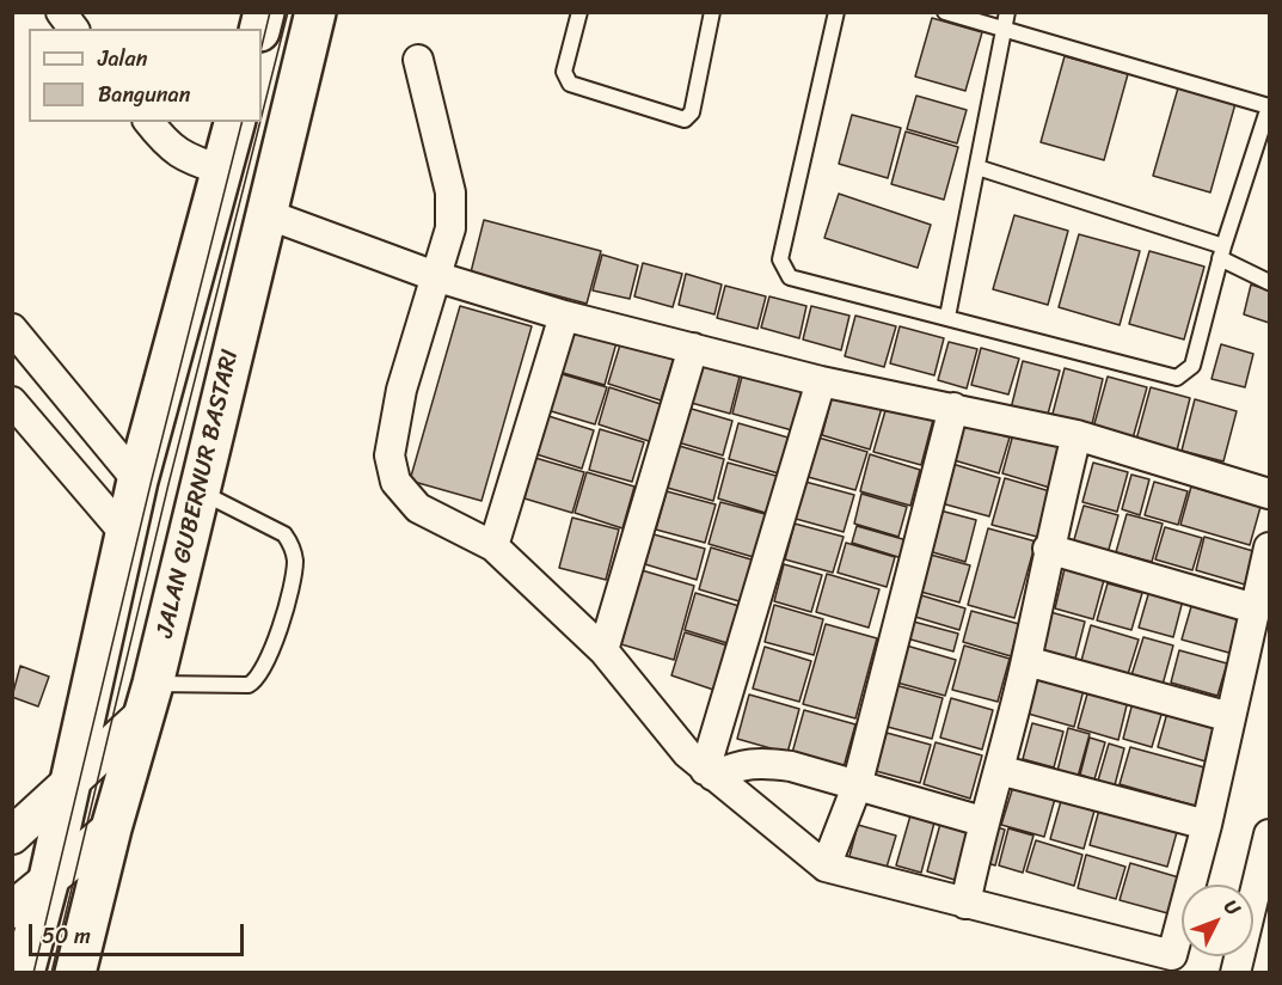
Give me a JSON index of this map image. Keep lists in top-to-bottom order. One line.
{"streets":{"highway":["JALAN GUBERNUR BASTARI"]},"legend":["Jalan","Bangunan"],"scale_bar":"50 m","north":"top right"}
